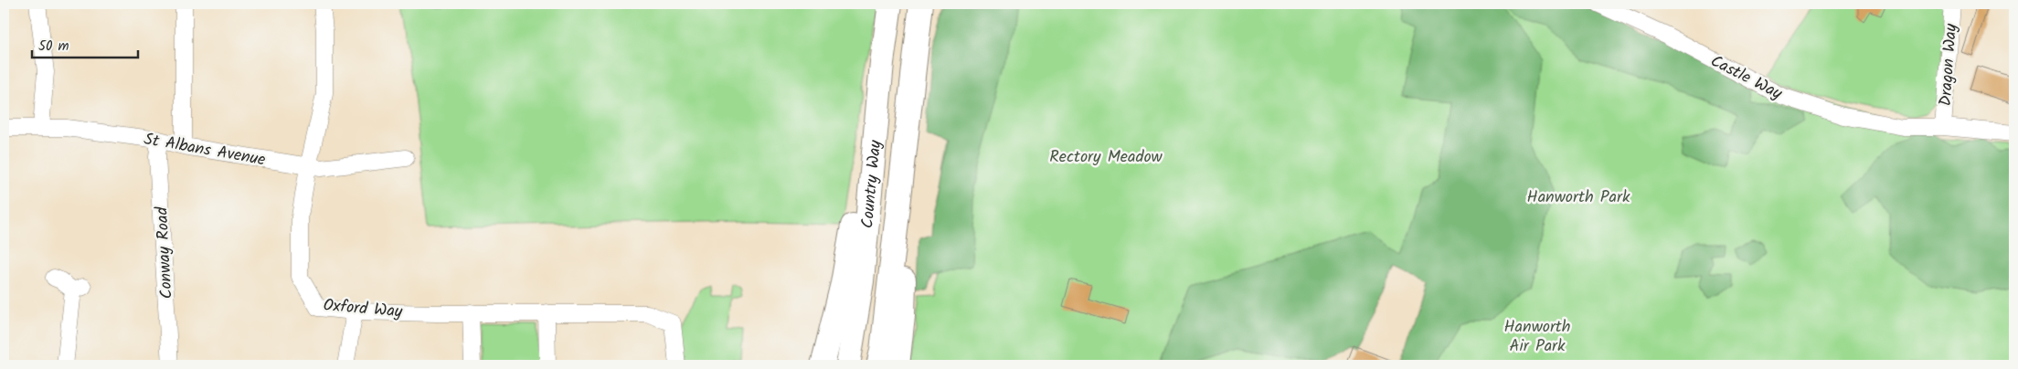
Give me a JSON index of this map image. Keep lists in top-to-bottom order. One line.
{"streets":{"highway":["Country Way"],"street":["Dragon Way","Castle Way","St Albans Avenue","Conway Road","Oxford Way"]},"crossings":[["Dragon Way","Castle Way"],["St Albans Avenue","Conway Road"],["St Albans Avenue","Oxford Way"]],"parks":["Rectory Meadow","Hanworth Park","Hanworth Air Park"],"scale_bar":"50 m"}
